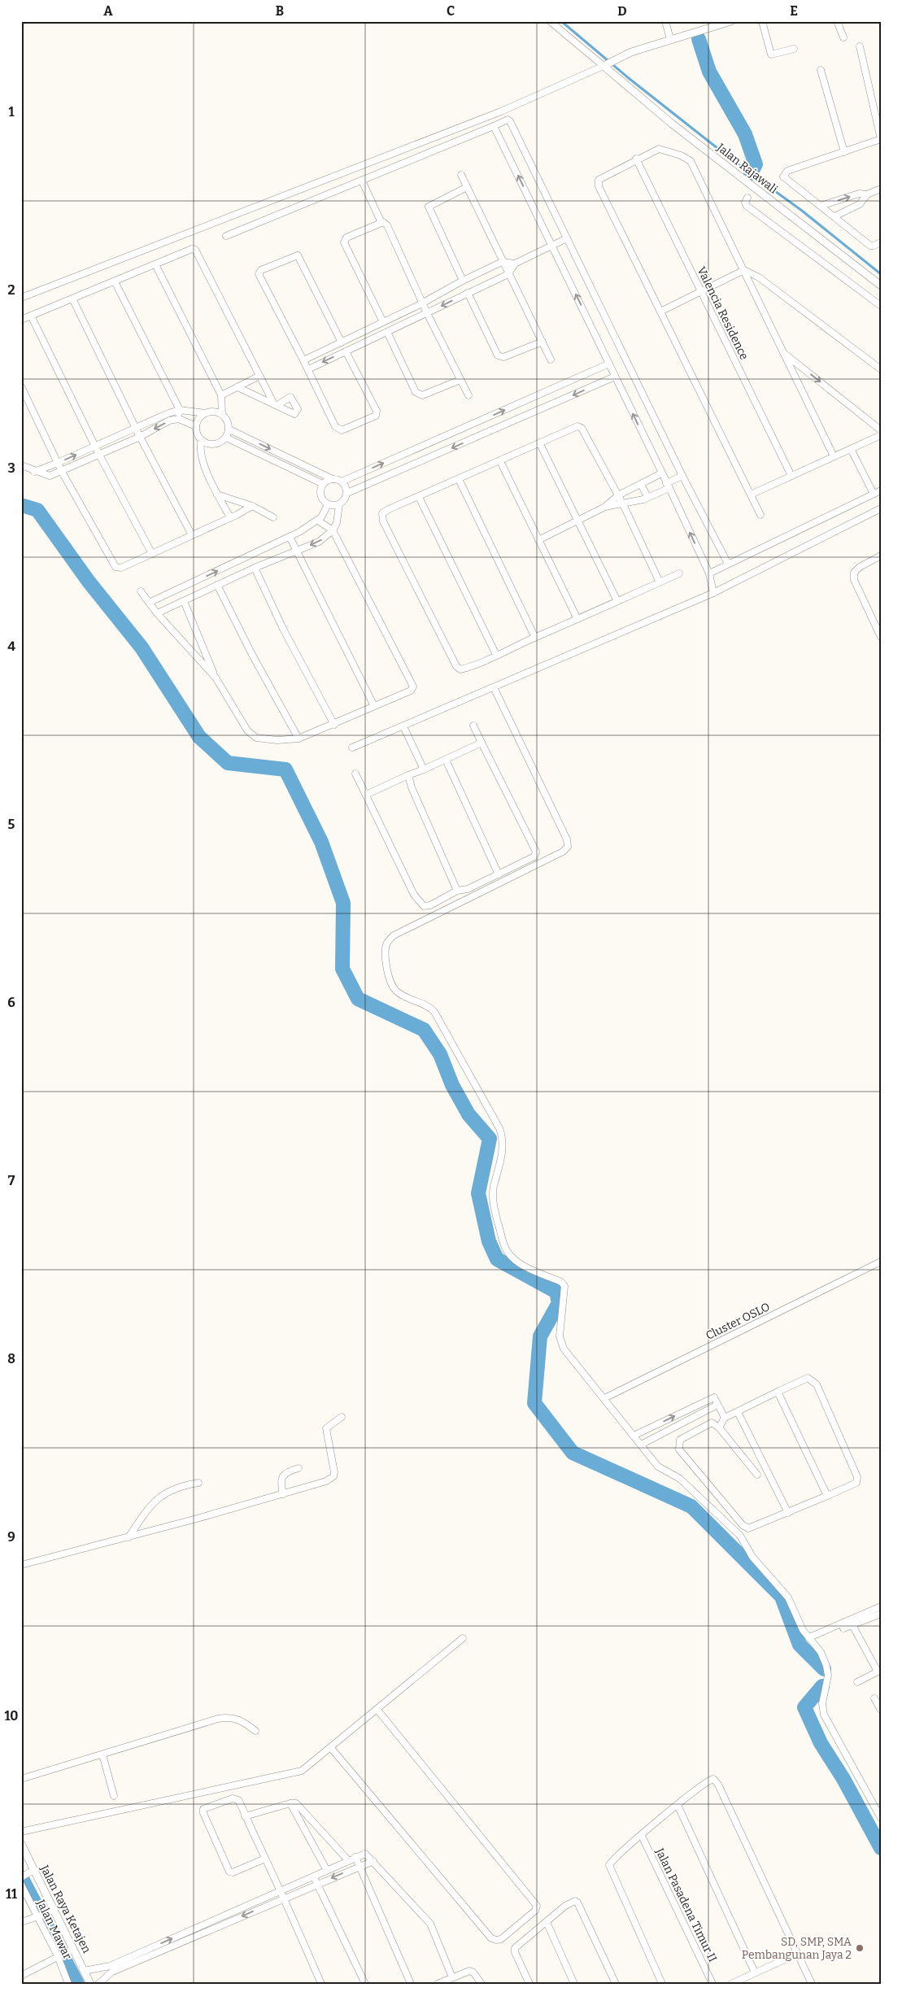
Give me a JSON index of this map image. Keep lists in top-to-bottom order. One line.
{"streets":{"street":["Jalan Rajawali","Valencia Residence","Cluster OSLO","Jalan Pasadena Timur II","Jalan Raya Ketajen","Jalan Mawar"]},"places":["SD, SMP, SMA Pembangunan Jaya 2"],"grid":{"columns":["A","B","C","D","E"],"rows":["1","2","3","4","5","6","7","8","9","10","11"]}}
